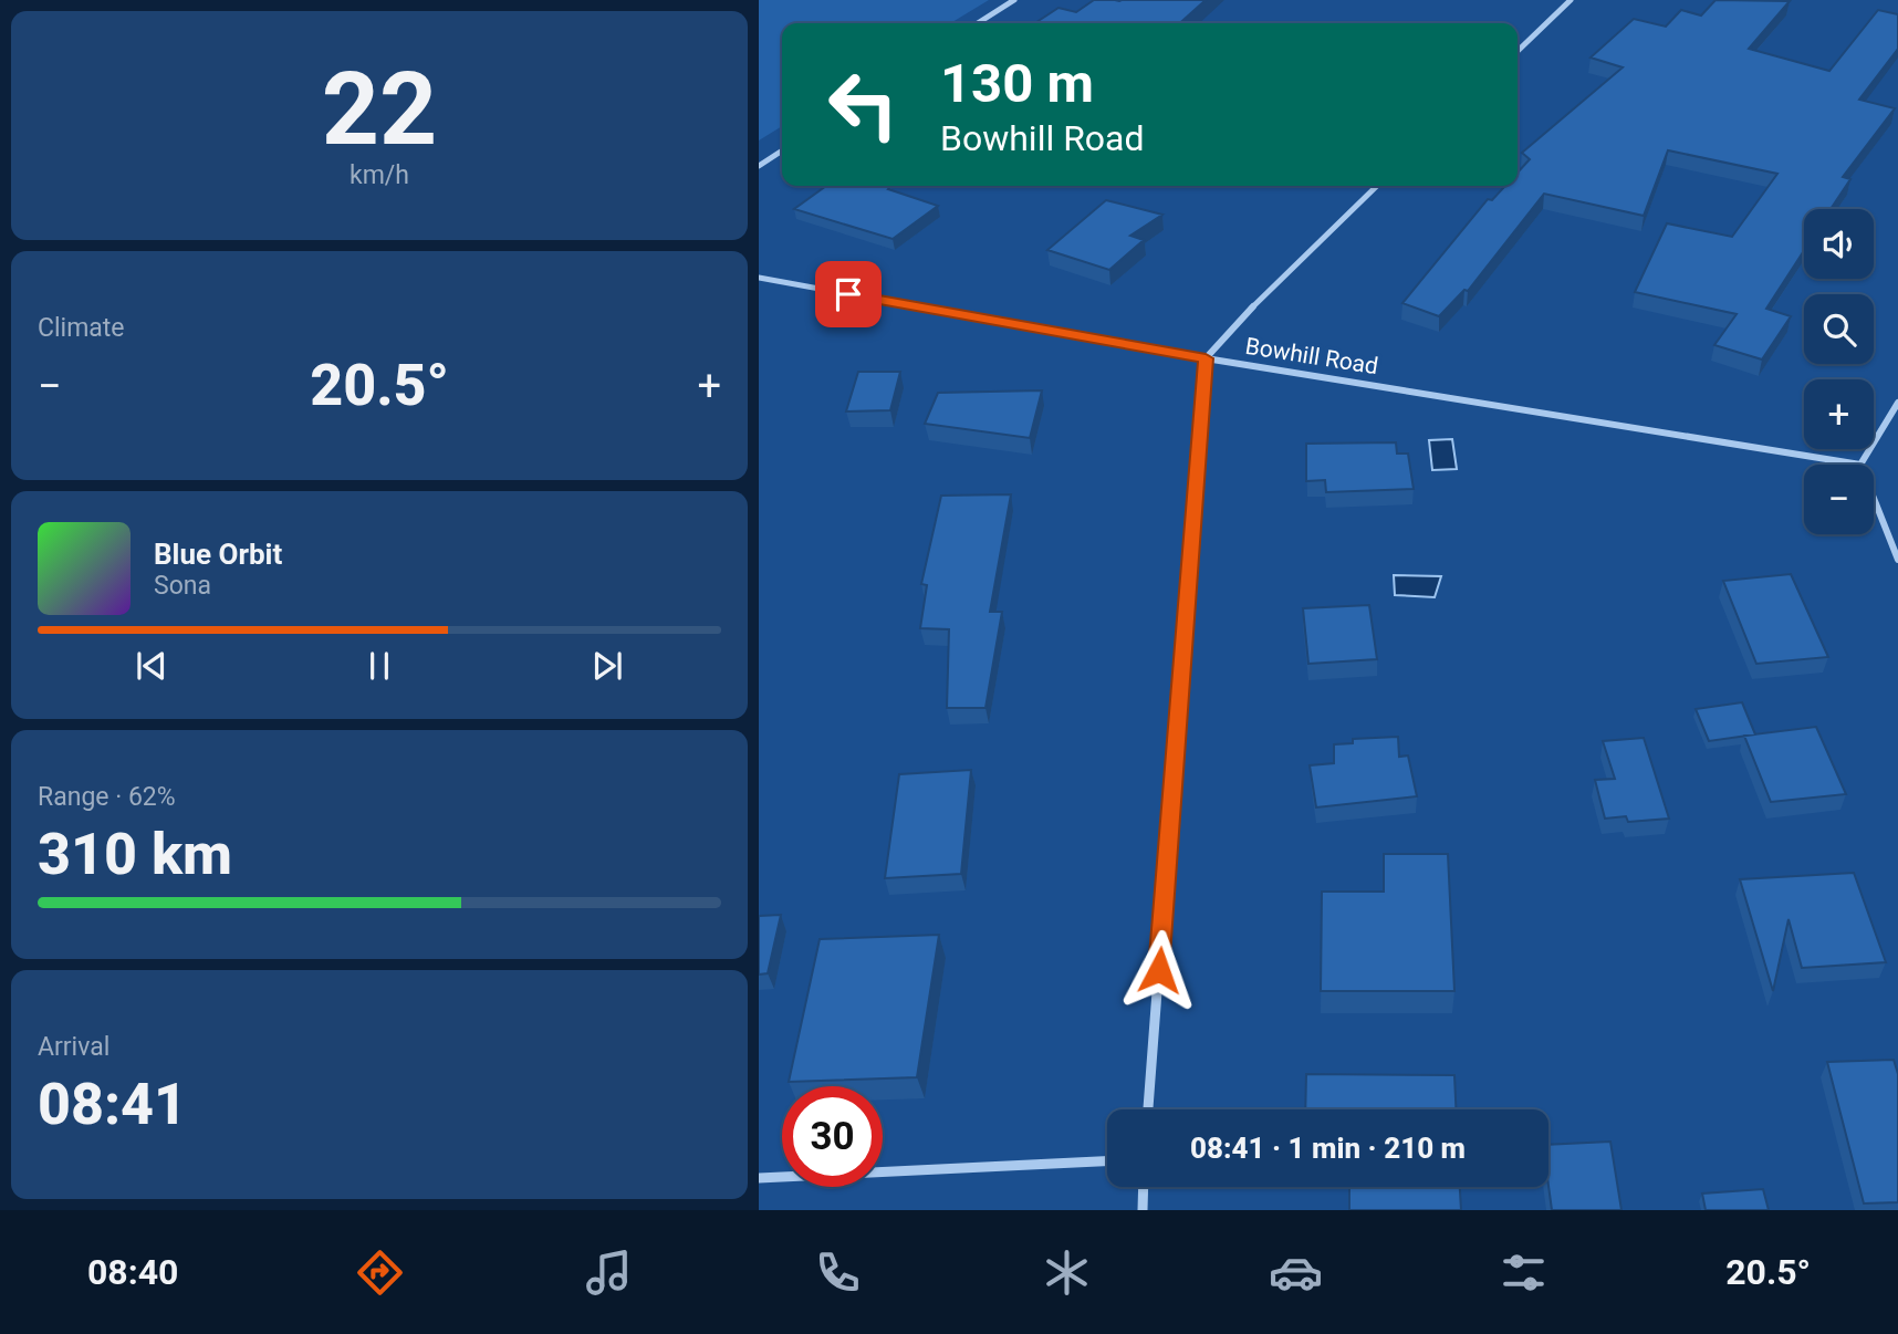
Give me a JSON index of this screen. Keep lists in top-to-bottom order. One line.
{"streets":{"street":["Bowhill Road"]},"page":{"tile":[["22","km/h"],"Climate",["Range · 62%","310 km"],["Arrival","08:41"]],"turn":["130 m","Bowhill Road"],"map_buttons":["+","−"],"heat":["−","20.5°","+"],"song":["Blue Orbit","Sona"],"limit":"30","trip":"08:41 · 1 min · 210 m","tabs":["08:40","20.5°"]}}
